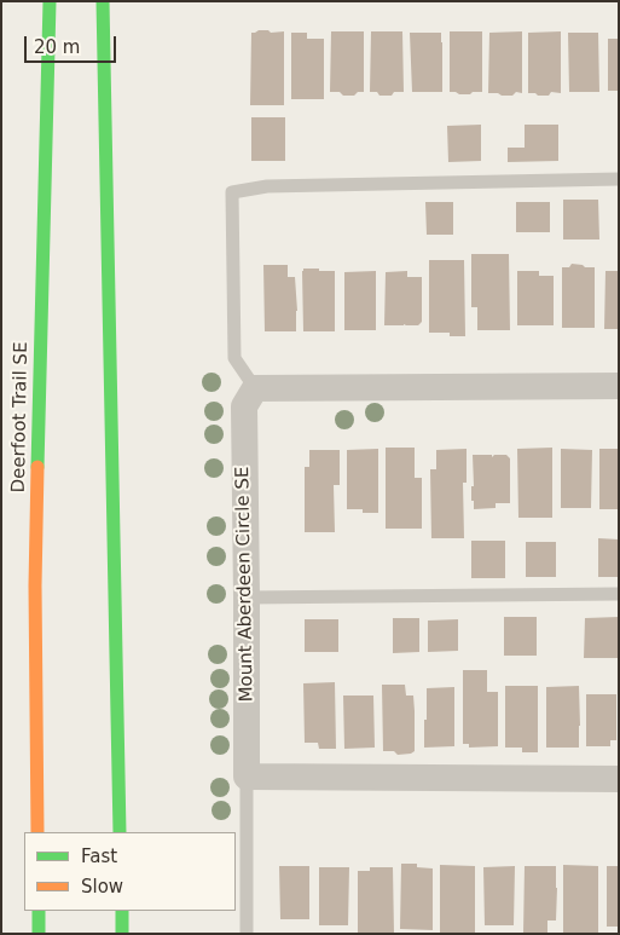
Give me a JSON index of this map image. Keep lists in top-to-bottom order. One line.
{"streets":{"highway":["Deerfoot Trail SE"],"street":["Mount Aberdeen Circle SE"]},"legend":["Fast","Slow"],"scale_bar":"20 m"}
